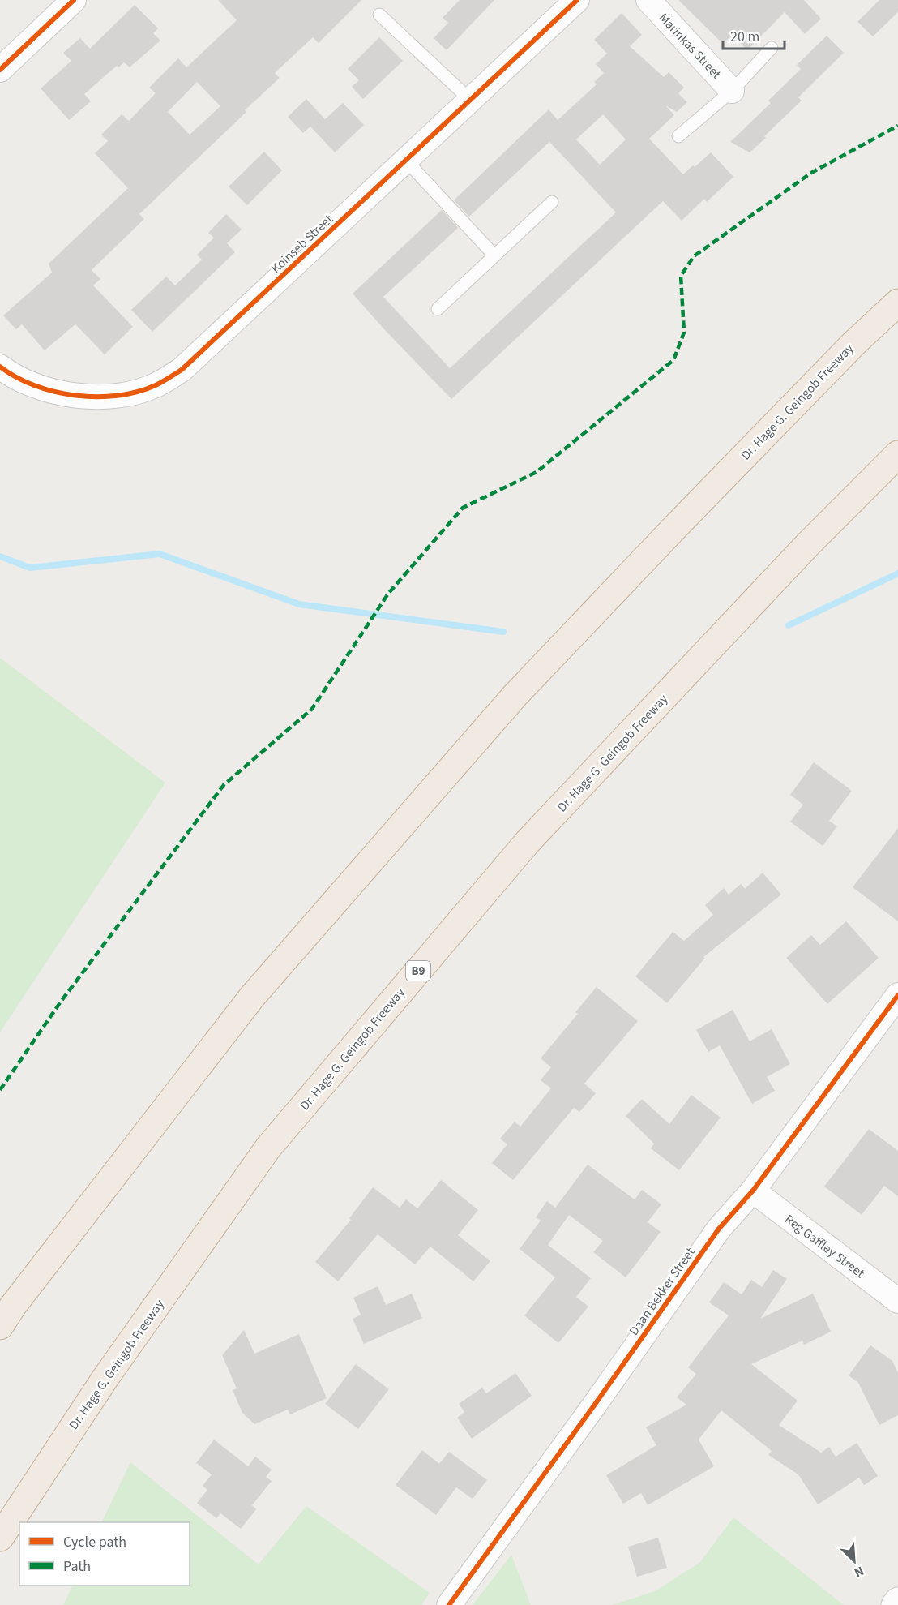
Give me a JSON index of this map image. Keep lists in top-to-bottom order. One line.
{"streets":{"highway":["Dr. Hage G. Geingob Freeway","B9"],"street":["Marinkas Street","Koinseb Street","Reg Gaffley Street","Daan Bekker Street"]},"crossings":[["Reg Gaffley Street","Daan Bekker Street"]],"legend":["Cycle path","Path"],"scale_bar":"20 m","north":"bottom right"}
